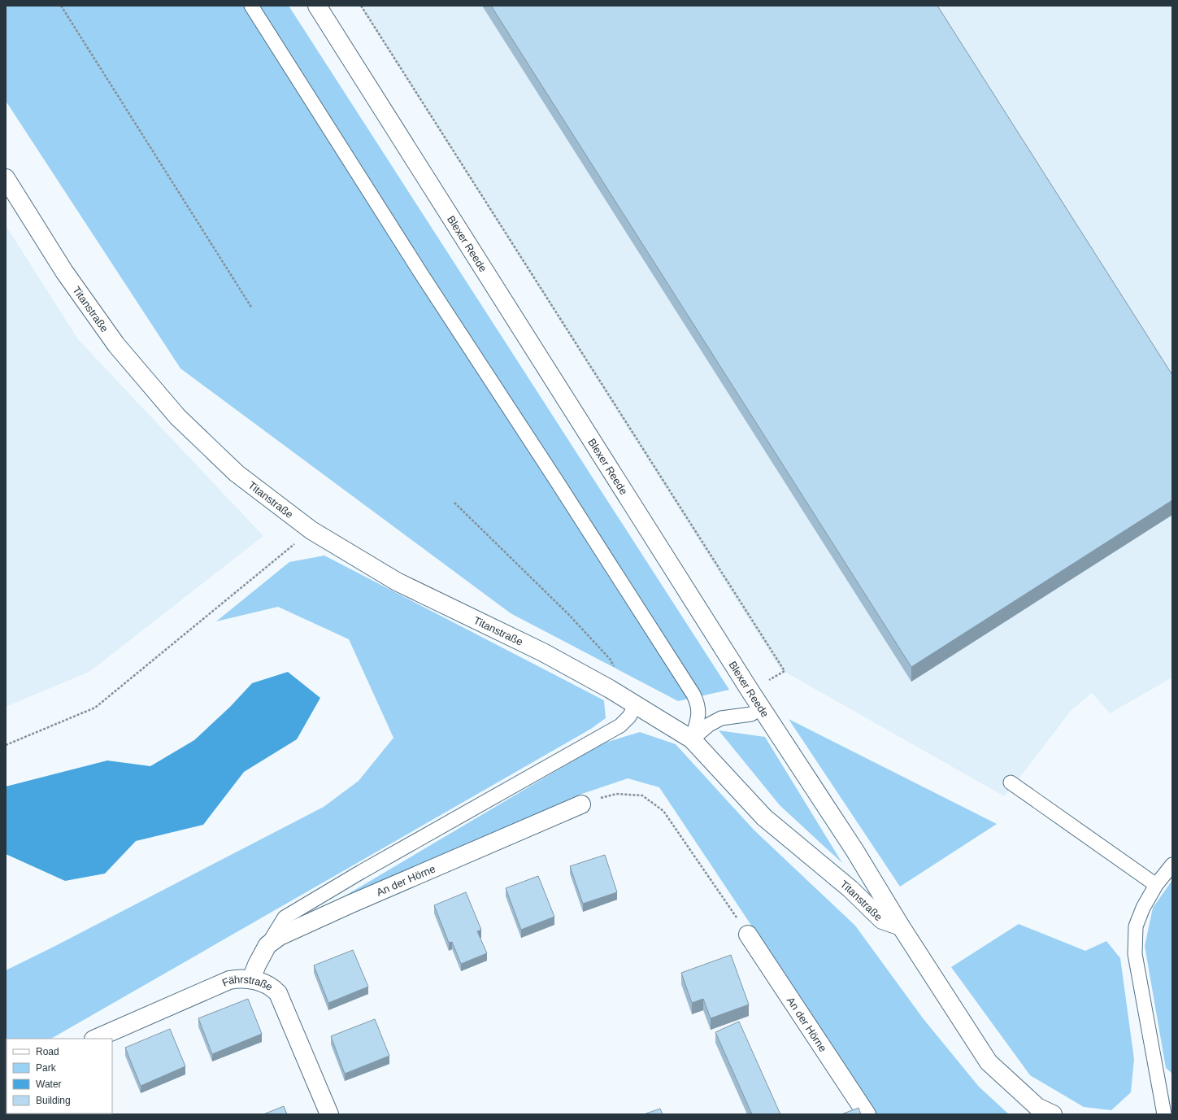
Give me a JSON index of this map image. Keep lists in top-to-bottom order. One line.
{"streets":{"street":["Blexer Reede","Titanstraße","An der Hörne","Fährstraße"]},"crossings":[["Blexer Reede","Titanstraße"],["An der Hörne","Fährstraße"]],"legend":["Road","Park","Water","Building"]}
